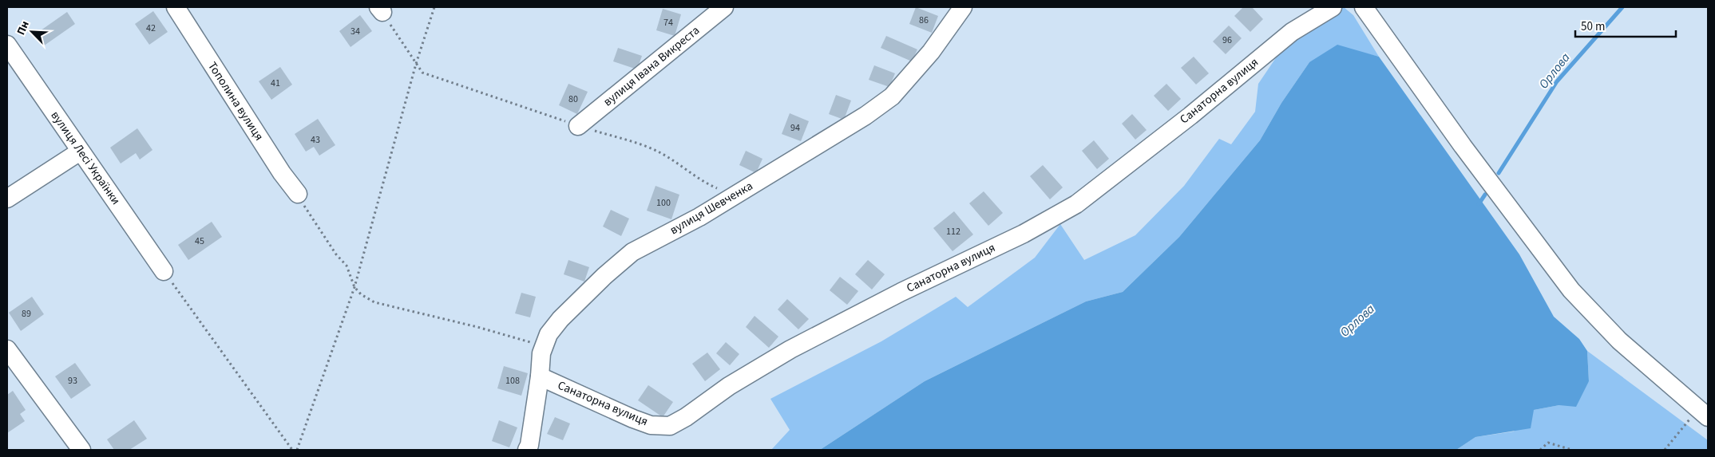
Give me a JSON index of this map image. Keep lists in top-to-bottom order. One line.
{"streets":{"street":["вулиця Івана Викреста","Санаторна вулиця","Тополина вулиця","вулиця Лесі Українки","вулиця Шевченка"]},"crossings":[["Санаторна вулиця","вулиця Шевченка"]],"water":["Орлова"],"house_numbers":["86","74","42","34","96","41","80","94","43","100","112","45","89","93","108"],"scale_bar":"50 m","north":"top left"}
